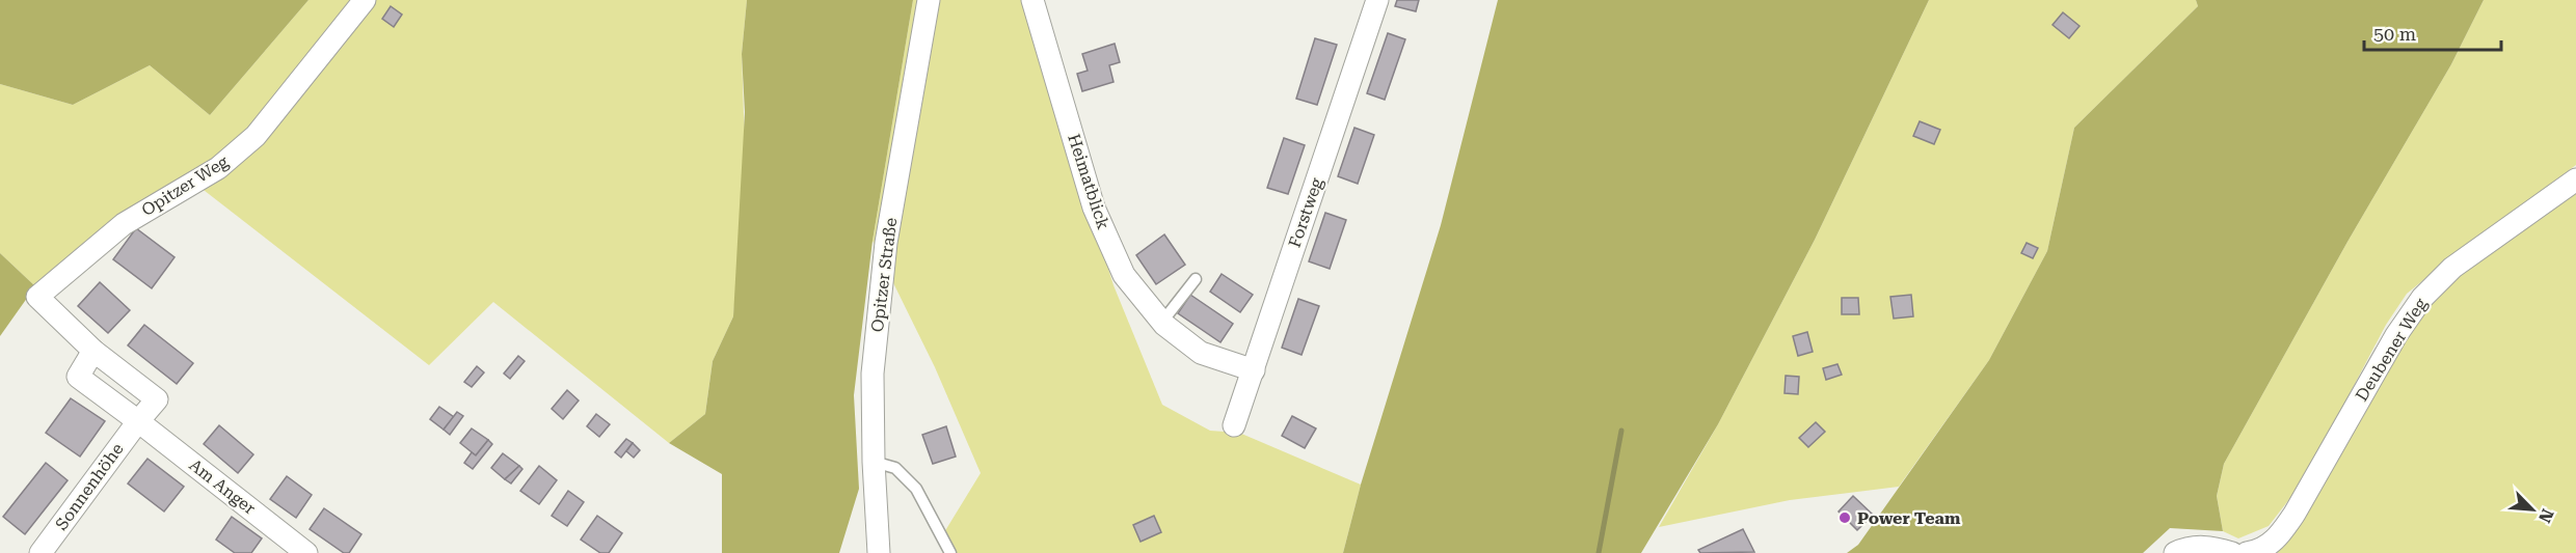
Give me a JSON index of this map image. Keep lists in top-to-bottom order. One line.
{"streets":{"street":["Heimatblick","Opitzer Weg","Forstweg","Opitzer Straße","Deubener Weg","Sonnenhöhe","Am Anger"]},"crossings":[["Heimatblick","Forstweg"],["Opitzer Weg","Am Anger"],["Sonnenhöhe","Am Anger"]],"places":["Power Team"],"scale_bar":"50 m","north":"bottom right"}
